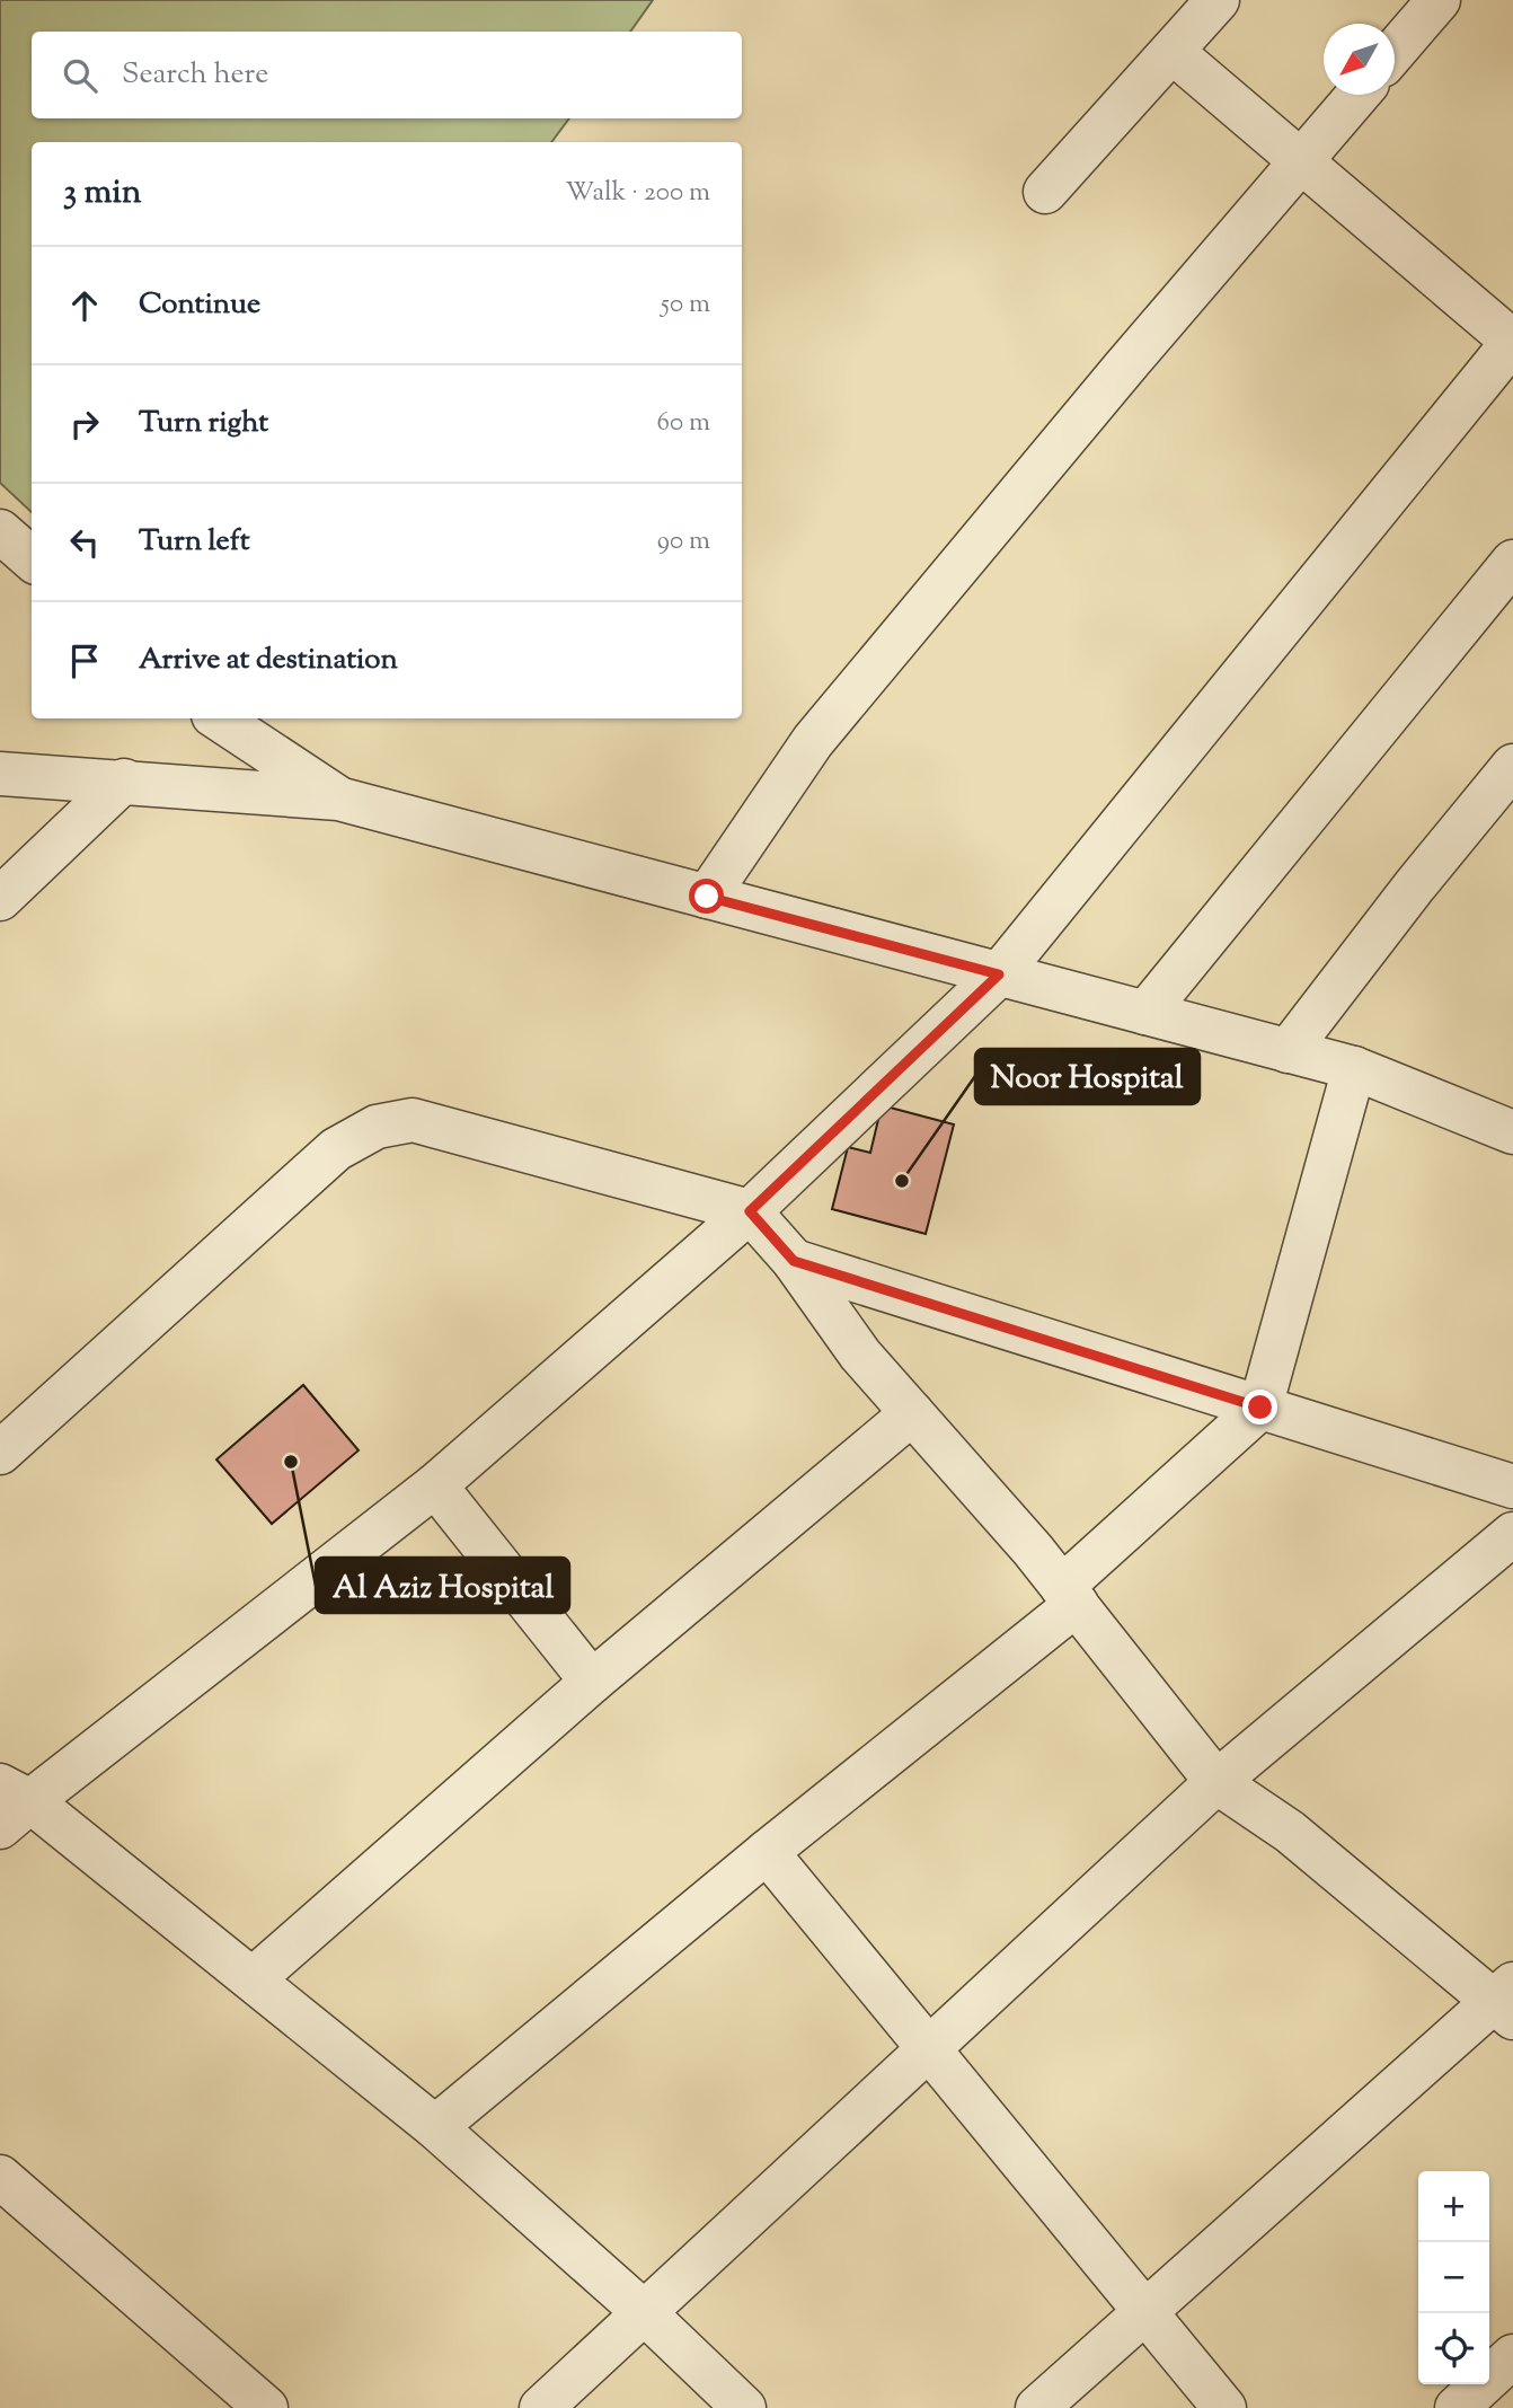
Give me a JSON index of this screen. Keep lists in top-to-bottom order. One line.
{"places":["Noor Hospital","Al Aziz Hospital"],"north":"bottom left","page":{"search":"Search here","heading":["3 min","Walk · 200 m"],"list":[["Continue","50 m"],["Turn right","60 m"],["Turn left","90 m"],"Arrive at destination"],"map_buttons":["+","−"]}}
